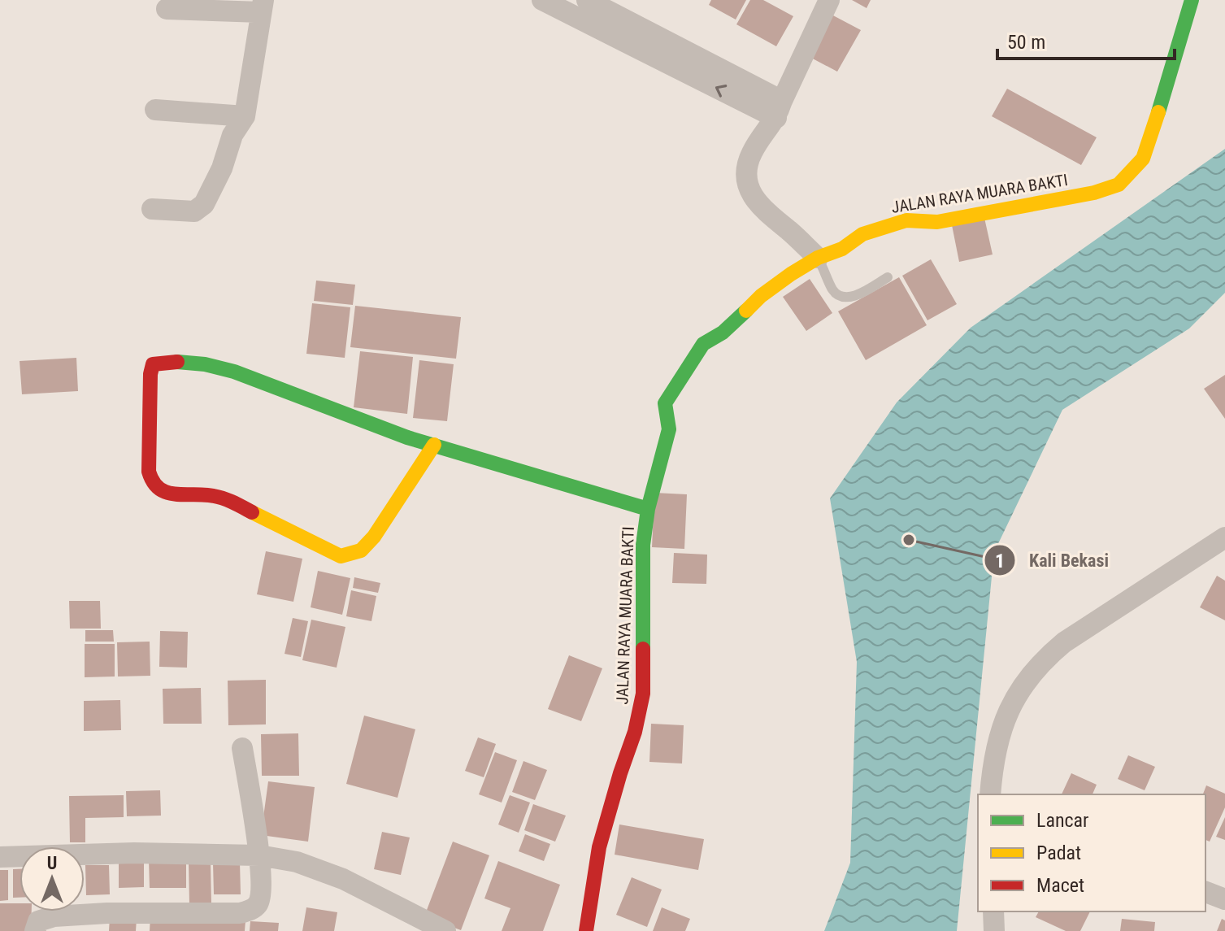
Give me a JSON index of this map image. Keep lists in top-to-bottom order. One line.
{"streets":{"main road":["JALAN RAYA MUARA BAKTI"]},"places":["Kali Bekasi"],"legend":["Lancar","Padat","Macet"],"scale_bar":"50 m","north":"top"}
